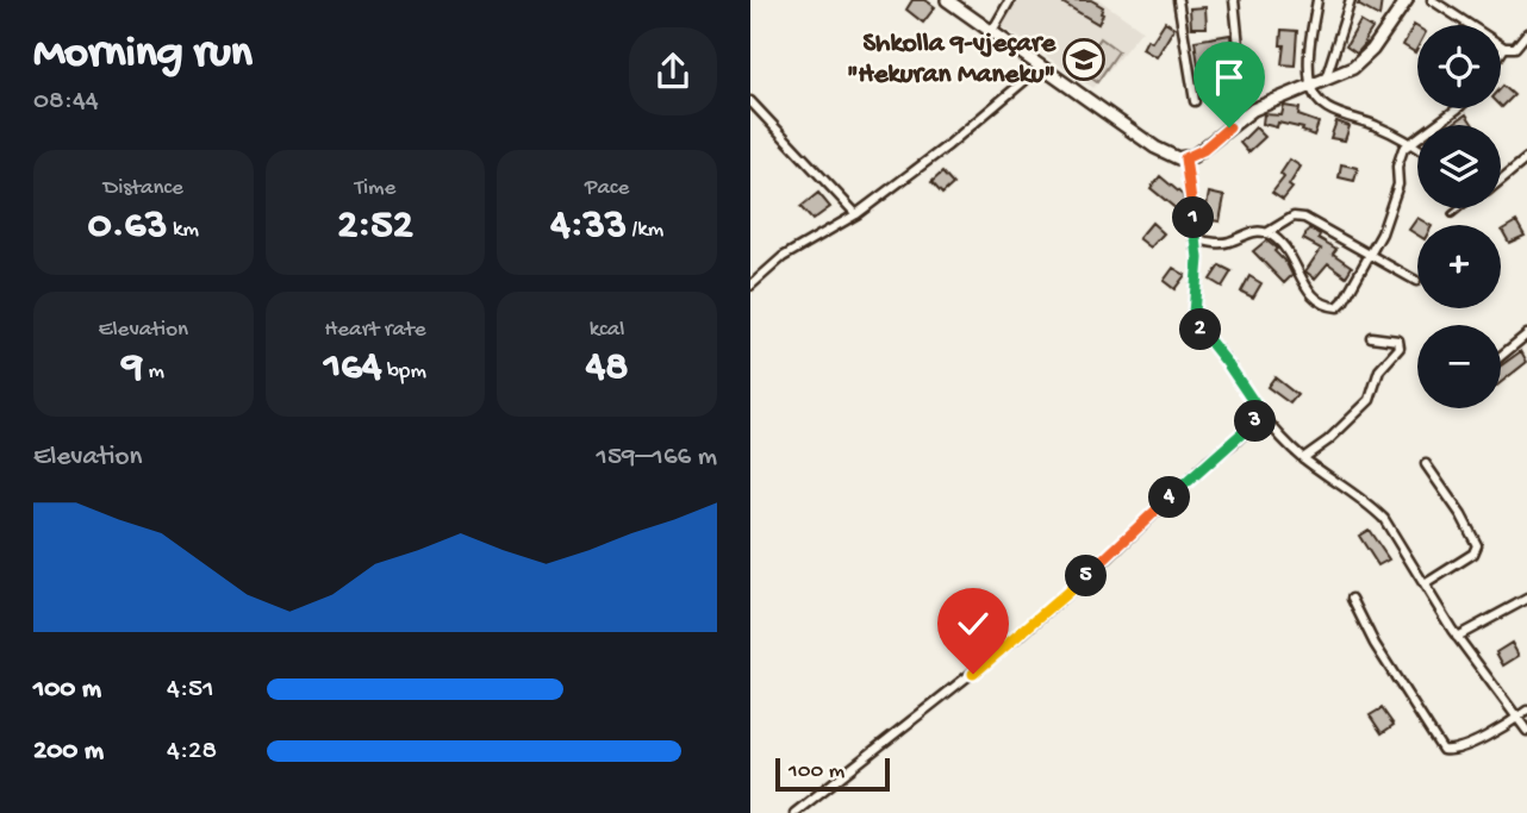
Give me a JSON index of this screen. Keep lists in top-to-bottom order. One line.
{"places":{"school or university":["Shkolla 9-vjeçare \"Hekuran Maneku\""]},"scale_bar":"100 m","page":{"heading":["Morning run","08:44"],"map_buttons":["+","−"],"stats":[["Distance","0.63 km"],["Time","2:52"],["Pace","4:33 /km"],["Elevation","9 m"],["Heart rate","164 bpm"],["kcal","48"]],"pins":["1","2","3","4","5"],"chart":["Elevation","159–166 m"],"list":[{"name":"100 m","note":"4:51"},{"name":"200 m","note":"4:28"}],"scale":"100 m"}}
